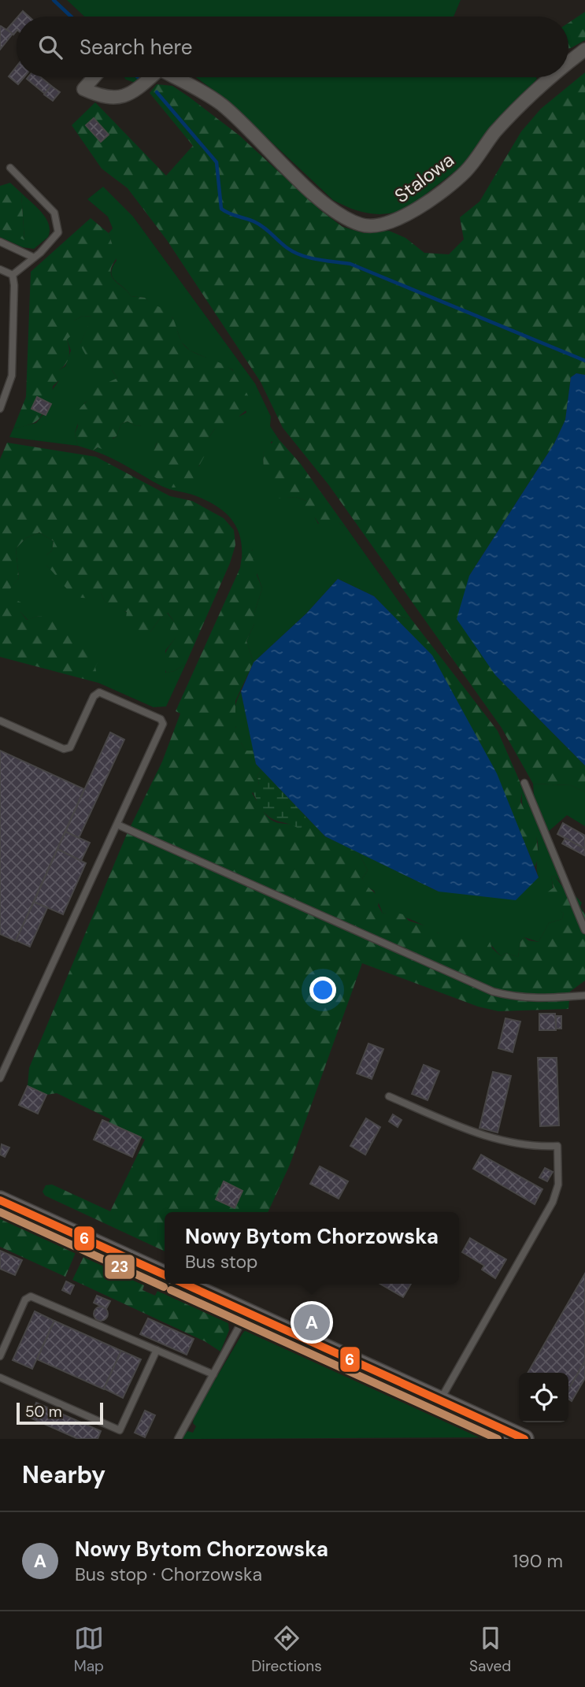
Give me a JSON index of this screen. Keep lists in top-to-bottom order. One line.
{"streets":{"street":["Stalowa"]},"lines":["transit line 6","transit line 23"],"scale_bar":"50 m","page":{"search":"Search here","popup":["Nowy Bytom Chorzowska","Bus stop"],"pins":"A","scale":"50 m","heading":"Nearby","list":[{"mark":"A","name":"Nowy Bytom Chorzowska","note":"Bus stop · Chorzowska","value":"190 m"}],"nav":["Map","Directions","Saved"]}}
